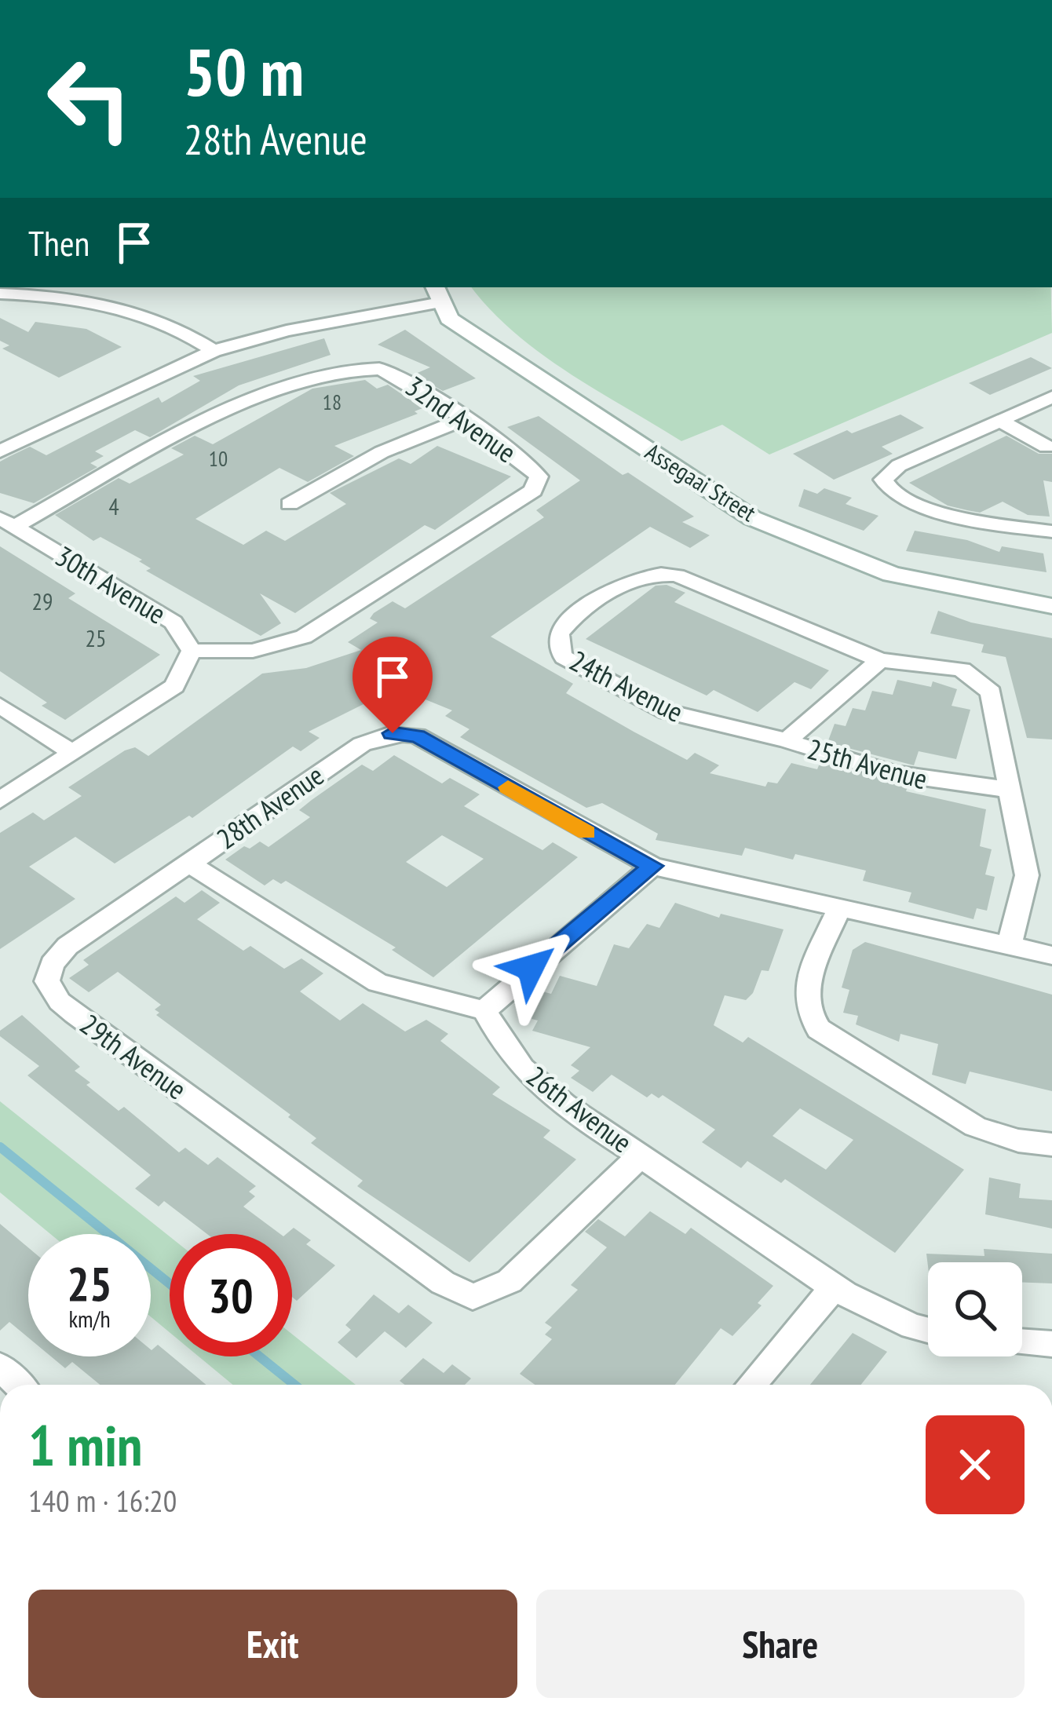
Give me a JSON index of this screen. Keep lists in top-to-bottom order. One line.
{"streets":{"street":["32nd Avenue","Assegaai Street","30th Avenue","24th Avenue","25th Avenue","28th Avenue","29th Avenue","26th Avenue"]},"crossings":[["32nd Avenue","30th Avenue"],["24th Avenue","25th Avenue"],["28th Avenue","29th Avenue"],["29th Avenue","26th Avenue"]],"house_numbers":["18","10","4","29","25"],"page":{"turn":["50 m","28th Avenue"],"then":"Then","speed":"25 km/h","limit":"30","heading":["1 min","140 m · 16:20"],"buttons":["Exit","Share"]}}
